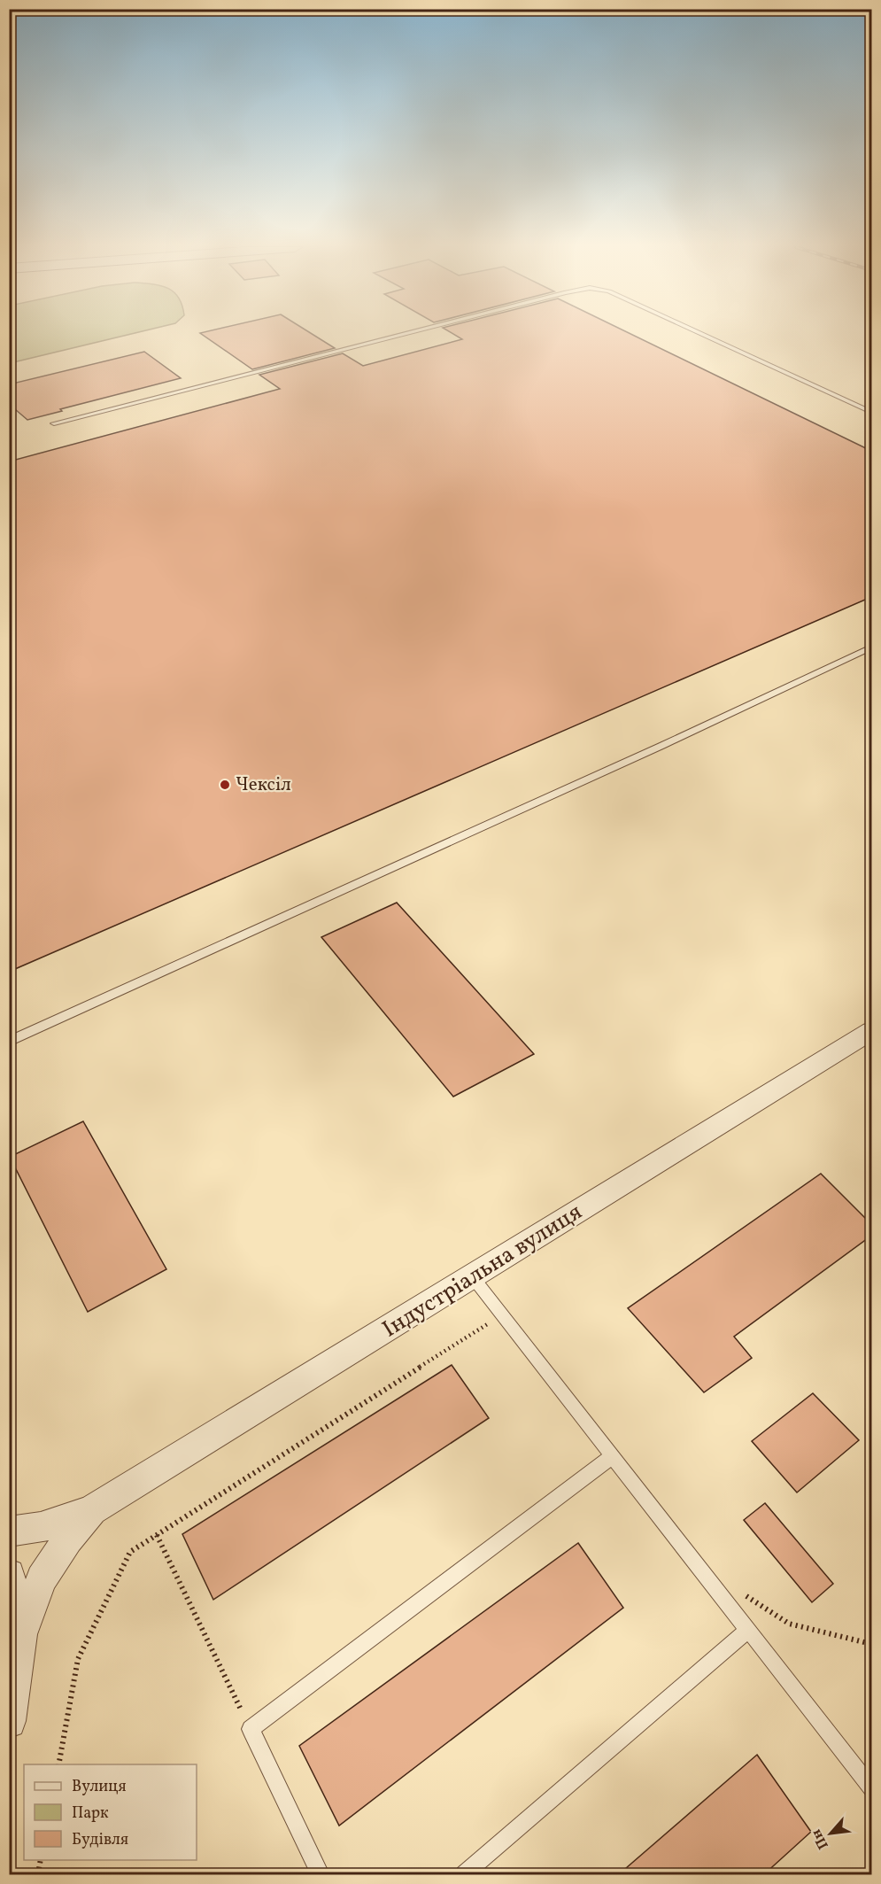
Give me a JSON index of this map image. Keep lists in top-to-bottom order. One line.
{"streets":{"street":["Індустріальна вулиця"]},"places":["Чексіл"],"legend":["Вулиця","Парк","Будівля"],"north":"bottom left"}
